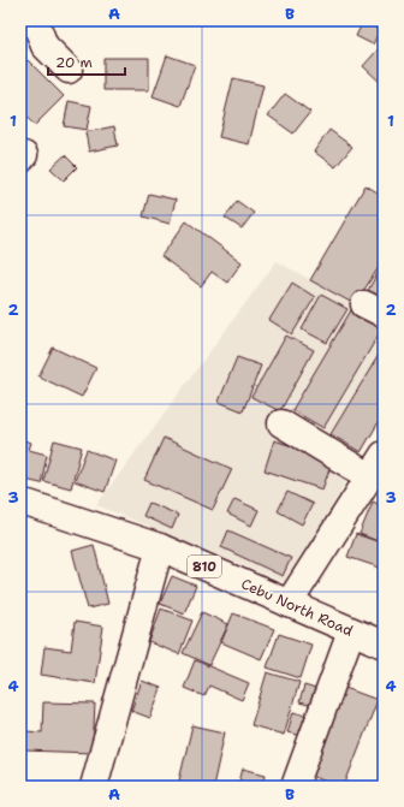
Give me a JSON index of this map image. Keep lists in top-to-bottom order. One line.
{"streets":{"main road":["810","Cebu North Road"]},"scale_bar":"20 m","grid":{"columns":["A","B"],"rows":["1","2","3","4"]}}
